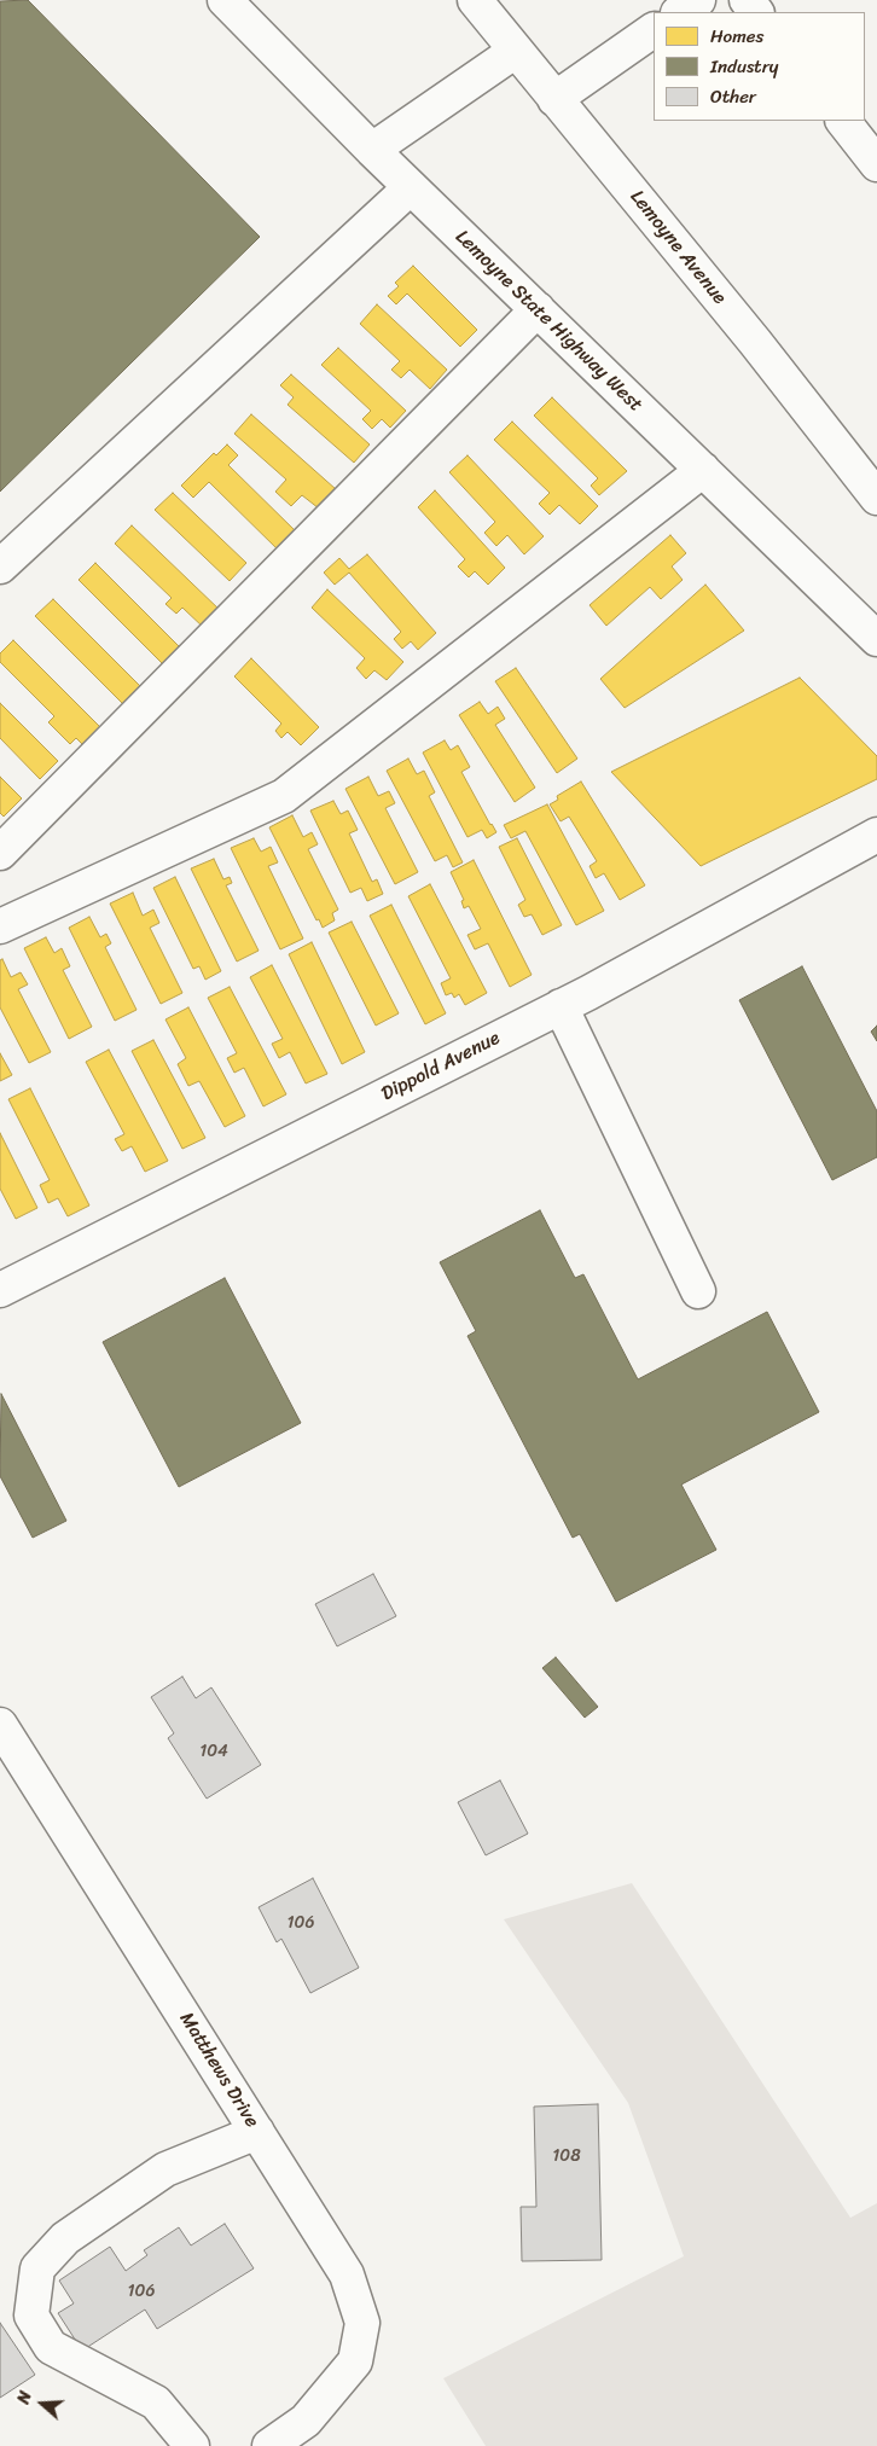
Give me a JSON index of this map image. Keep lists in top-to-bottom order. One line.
{"streets":{"street":["Lemoyne Avenue","Lemoyne State Highway West","Dippold Avenue","Matthews Drive"]},"house_numbers":["104","106","108","106"],"legend":["Homes","Industry","Other"],"north":"left"}
